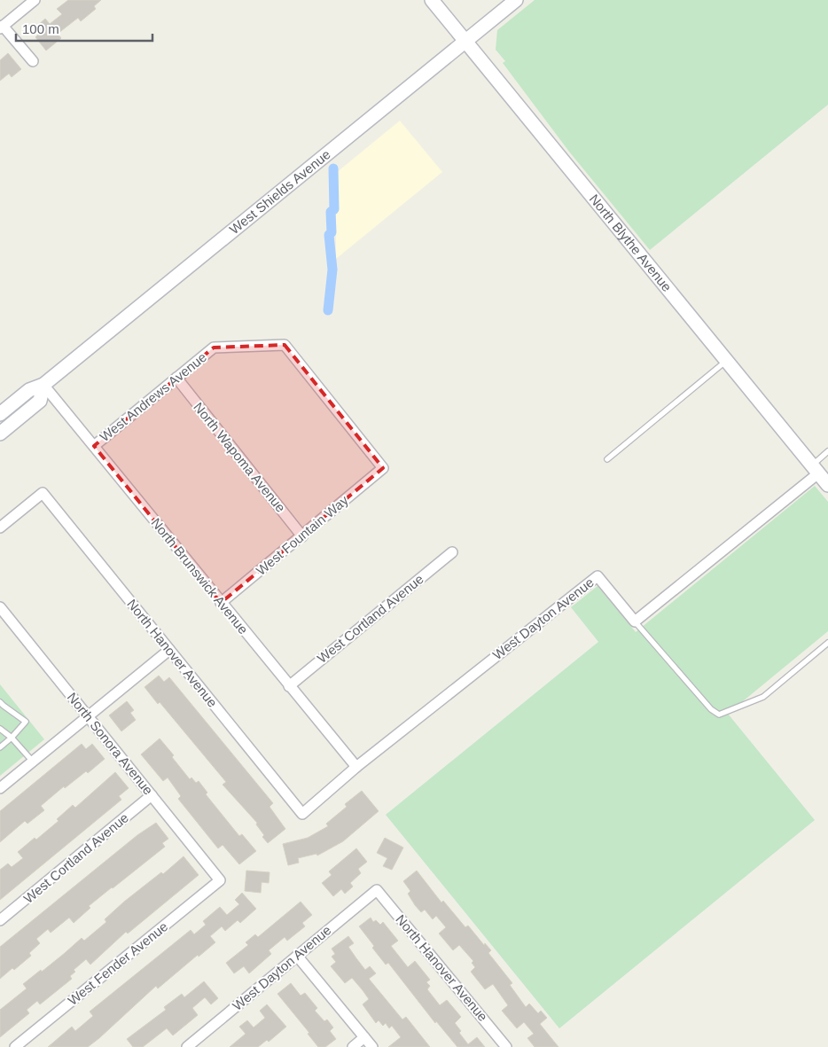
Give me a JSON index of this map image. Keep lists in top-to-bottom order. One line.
{"streets":{"street":["West Shields Avenue","North Blythe Avenue","West Andrews Avenue","North Wapoma Avenue","West Fountain Way","North Brunswick Avenue","West Cortland Avenue","West Dayton Avenue","North Hanover Avenue","North Sonora Avenue","West Fender Avenue"]},"crossings":[["West Shields Avenue","North Blythe Avenue"],["West Shields Avenue","North Brunswick Avenue"],["West Andrews Avenue","North Wapoma Avenue"],["West Andrews Avenue","West Fountain Way"],["West Andrews Avenue","North Brunswick Avenue"],["North Wapoma Avenue","West Fountain Way"],["West Fountain Way","North Brunswick Avenue"],["North Brunswick Avenue","West Cortland Avenue"],["North Brunswick Avenue","West Dayton Avenue"],["West Cortland Avenue","North Sonora Avenue"],["West Dayton Avenue","North Hanover Avenue"],["North Sonora Avenue","West Fender Avenue"]],"scale_bar":"100 m"}
